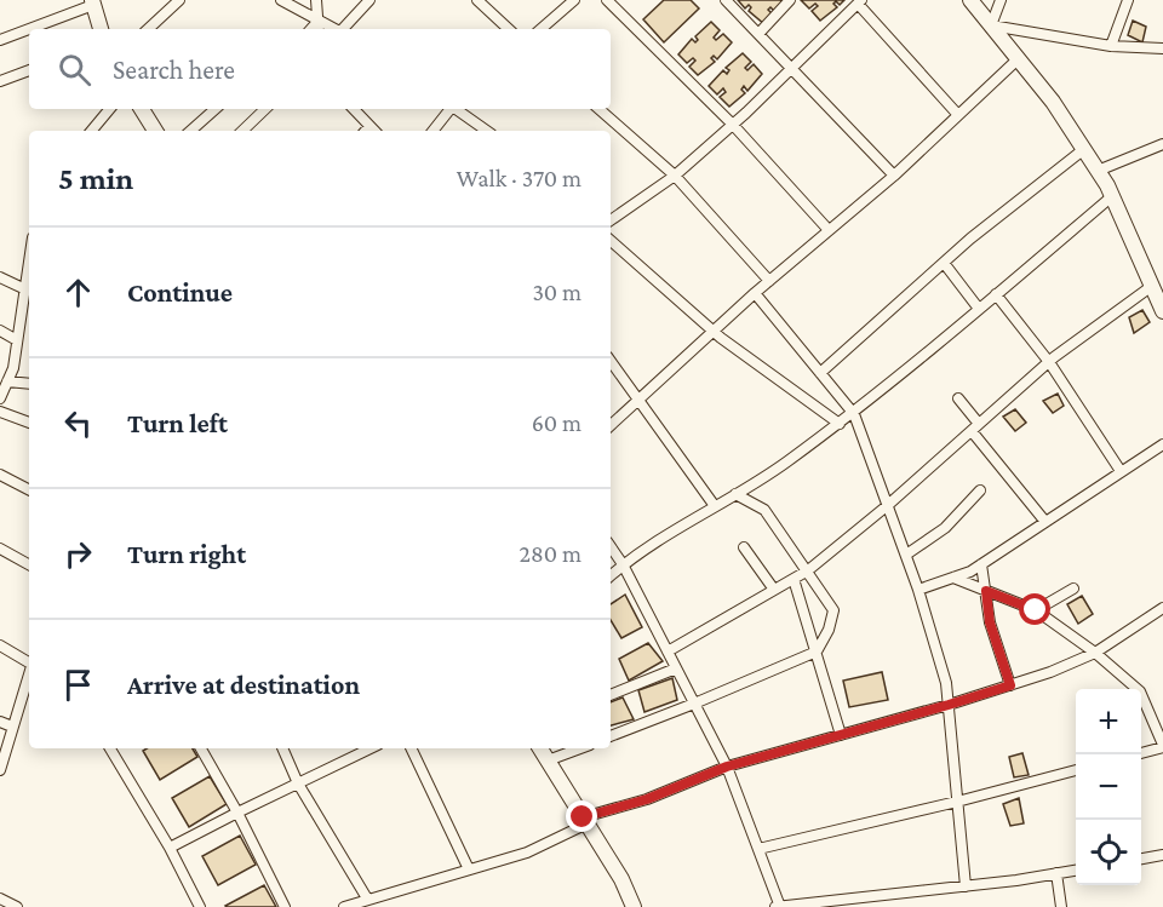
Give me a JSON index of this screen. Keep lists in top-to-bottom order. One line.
{"page":{"search":"Search here","heading":["5 min","Walk · 370 m"],"list":[["Continue","30 m"],["Turn left","60 m"],["Turn right","280 m"],"Arrive at destination"],"map_buttons":["+","−"]}}
